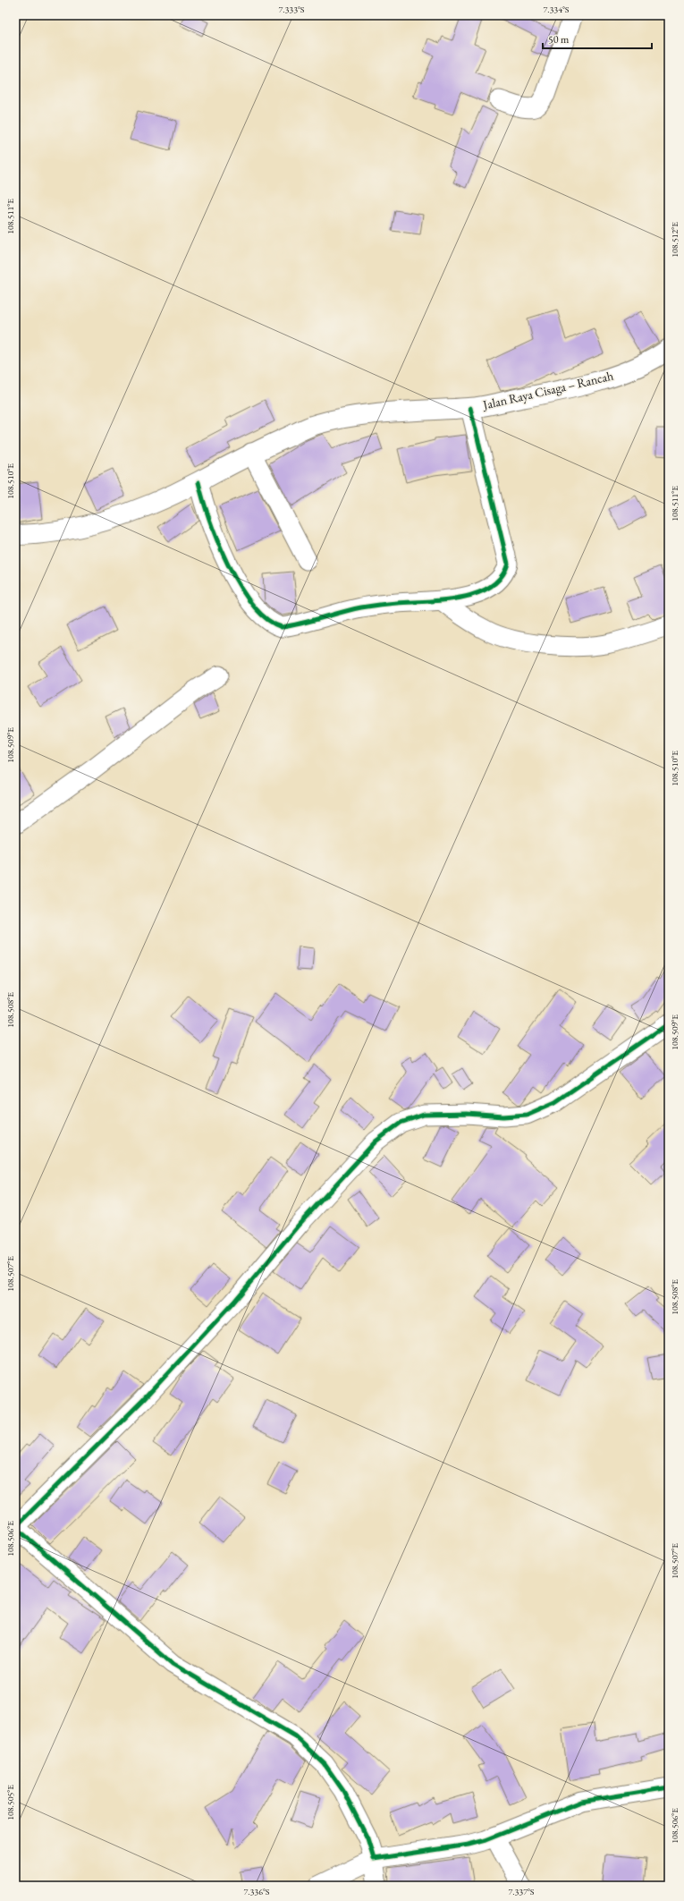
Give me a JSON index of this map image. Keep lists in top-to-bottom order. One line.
{"streets":{"main road":["Jalan Raya Cisaga – Rancah"]},"scale_bar":"50 m","coordinates":["7.333°S","7.334°S","108.511°E","108.512°E","108.510°E","108.509°E","108.508°E","108.507°E","108.506°E","108.505°E","7.336°S","7.337°S"]}
